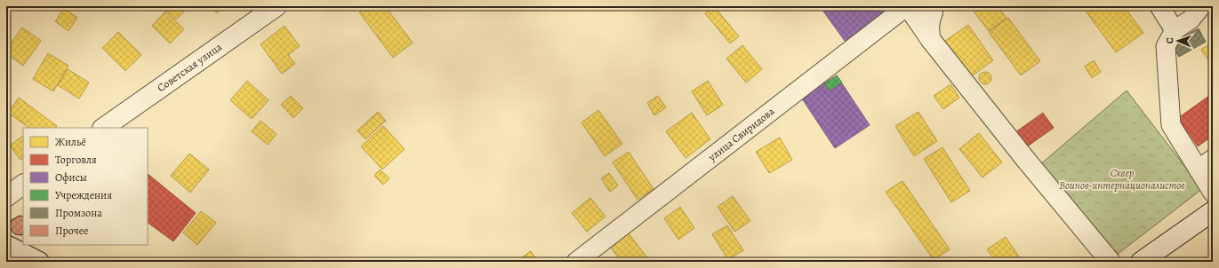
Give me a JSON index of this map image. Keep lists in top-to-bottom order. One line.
{"streets":{"street":["Советская улица","улица Свиридова"]},"parks":["Сквер Воинов-интернационалистов"],"legend":["Жильё","Торговля","Офисы","Учреждения","Промзона","Прочее"],"north":"left"}
